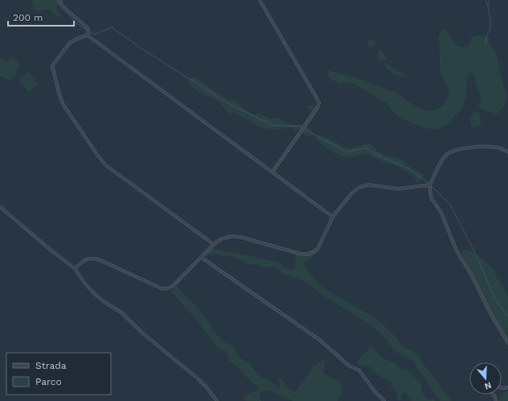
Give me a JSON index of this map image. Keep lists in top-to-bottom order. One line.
{"legend":["Strada","Parco"],"scale_bar":"200 m","north":"bottom"}
